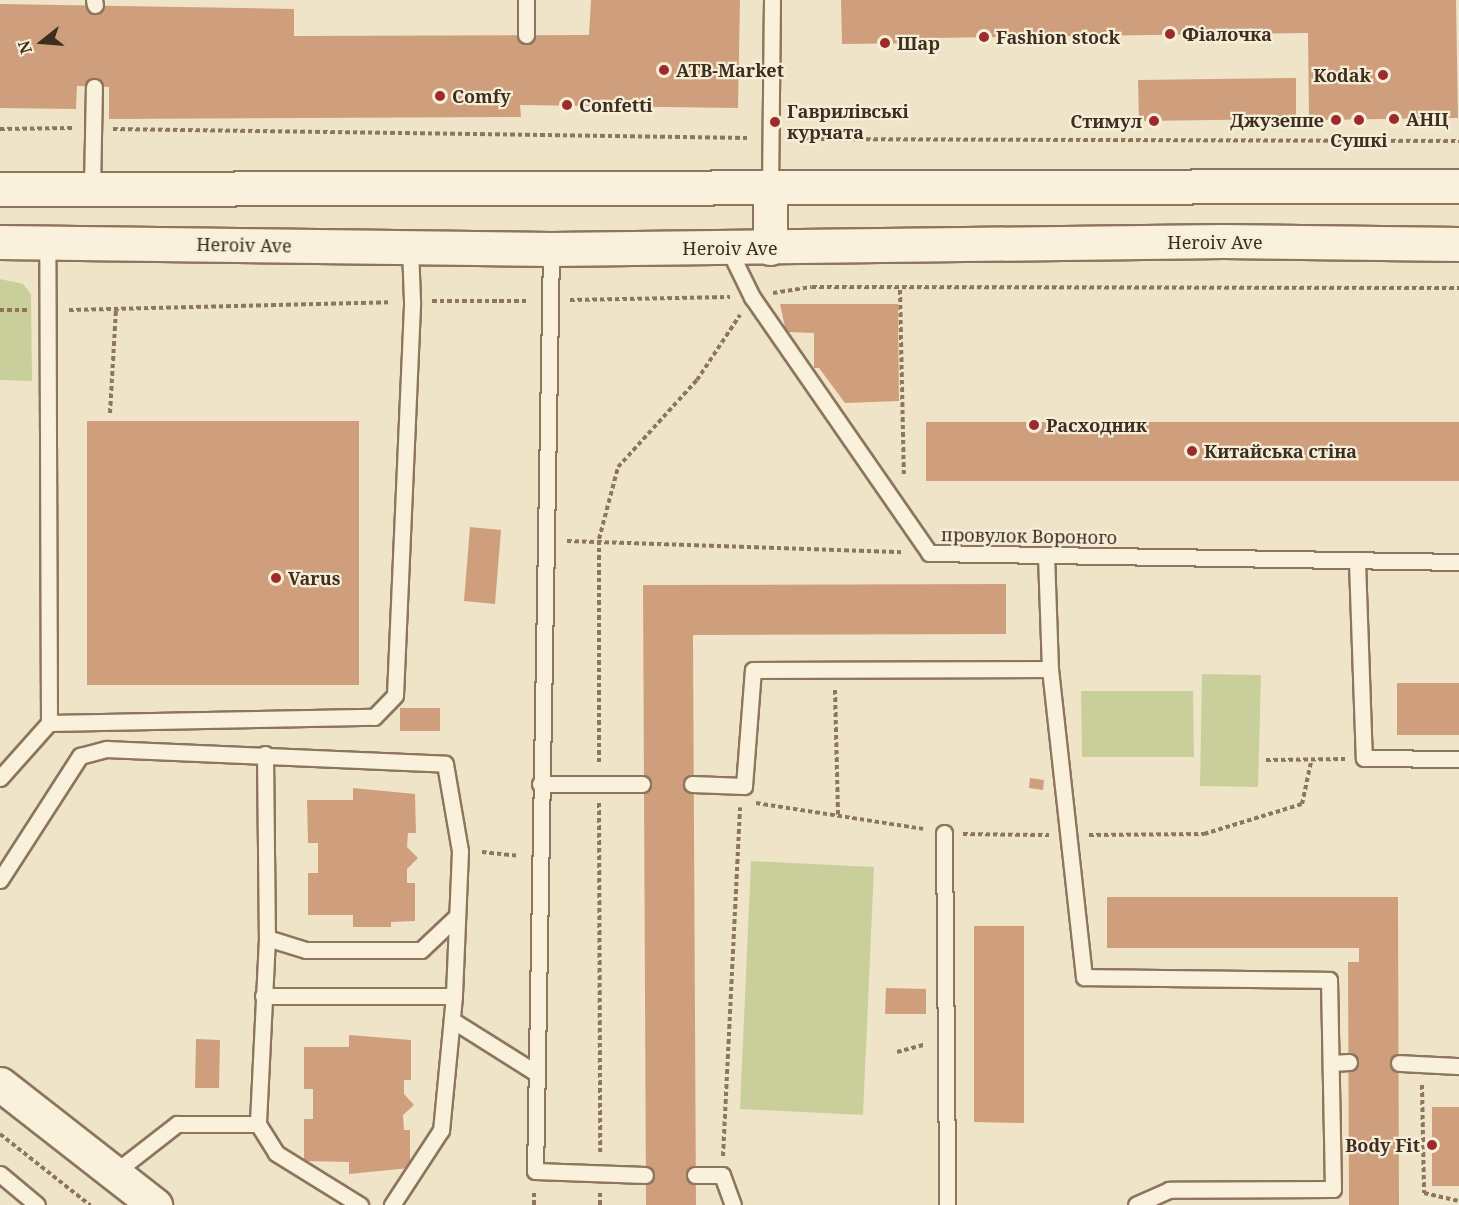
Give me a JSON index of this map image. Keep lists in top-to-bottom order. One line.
{"streets":{"main road":["Heroiv Ave"],"lane":["провулок Вороного"]},"crossings":[["Heroiv Ave","провулок Вороного"]],"places":["Фіалочка","Fashion stock","Шар","ATB-Market","Kodak","Comfy","Confetti","АНЦ","Джузеппе","Сушкі","Стимул","Гаврилівські курчата","Расходник","Китайська стіна","Varus","Body Fit"],"north":"left"}
